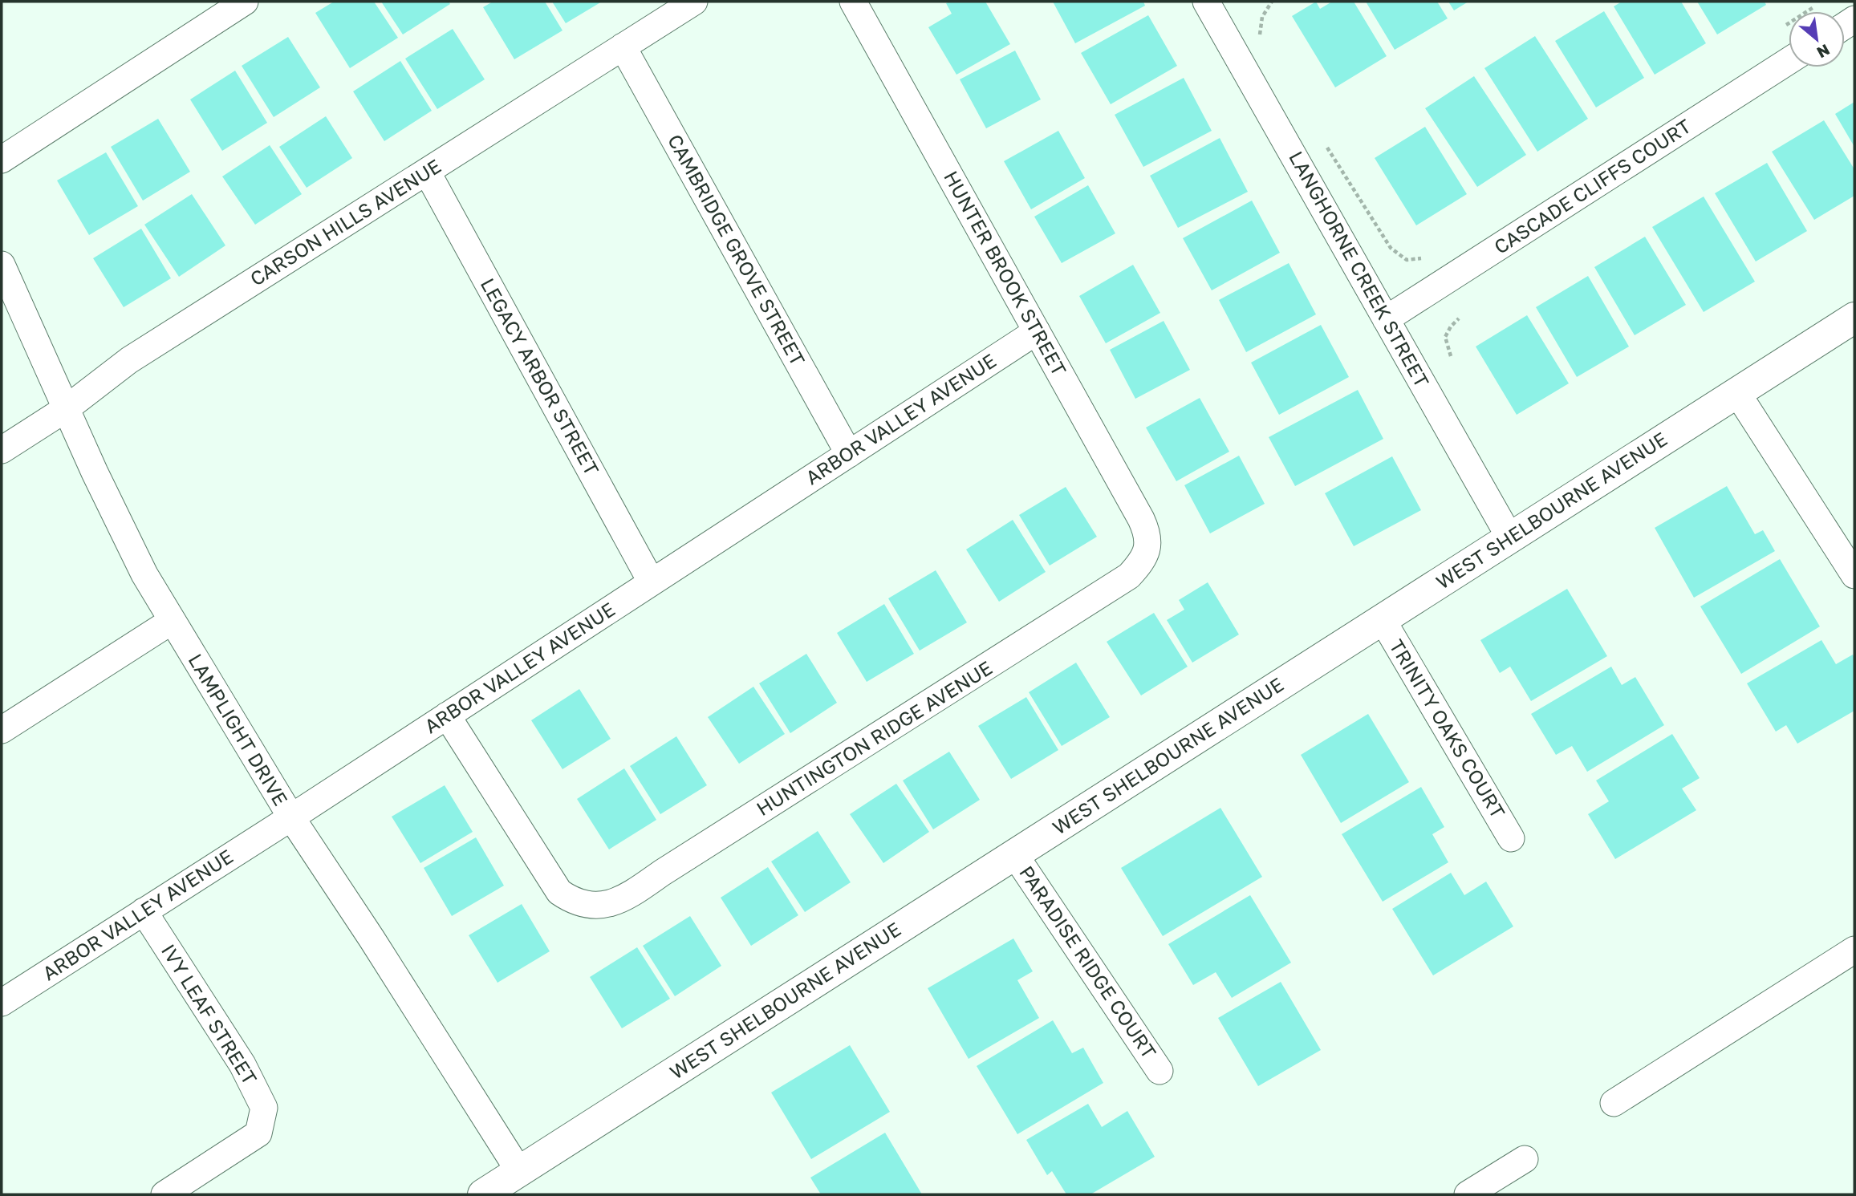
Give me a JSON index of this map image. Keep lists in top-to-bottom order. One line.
{"streets":{"street":["CASCADE CLIFFS COURT","CARSON HILLS AVENUE","CAMBRIDGE GROVE STREET","LANGHORNE CREEK STREET","HUNTER BROOK STREET","LEGACY ARBOR STREET","ARBOR VALLEY AVENUE","WEST SHELBOURNE AVENUE","TRINITY OAKS COURT","LAMPLIGHT DRIVE","HUNTINGTON RIDGE AVENUE","PARADISE RIDGE COURT","IVY LEAF STREET"]},"crossings":[["CASCADE CLIFFS COURT","LANGHORNE CREEK STREET"],["CARSON HILLS AVENUE","CAMBRIDGE GROVE STREET"],["CARSON HILLS AVENUE","LEGACY ARBOR STREET"],["CARSON HILLS AVENUE","LAMPLIGHT DRIVE"],["CAMBRIDGE GROVE STREET","ARBOR VALLEY AVENUE"],["LANGHORNE CREEK STREET","WEST SHELBOURNE AVENUE"],["HUNTER BROOK STREET","ARBOR VALLEY AVENUE"],["HUNTER BROOK STREET","HUNTINGTON RIDGE AVENUE"],["LEGACY ARBOR STREET","ARBOR VALLEY AVENUE"],["ARBOR VALLEY AVENUE","LAMPLIGHT DRIVE"],["ARBOR VALLEY AVENUE","HUNTINGTON RIDGE AVENUE"],["ARBOR VALLEY AVENUE","IVY LEAF STREET"],["WEST SHELBOURNE AVENUE","TRINITY OAKS COURT"],["WEST SHELBOURNE AVENUE","LAMPLIGHT DRIVE"],["WEST SHELBOURNE AVENUE","PARADISE RIDGE COURT"]],"north":"bottom right"}
